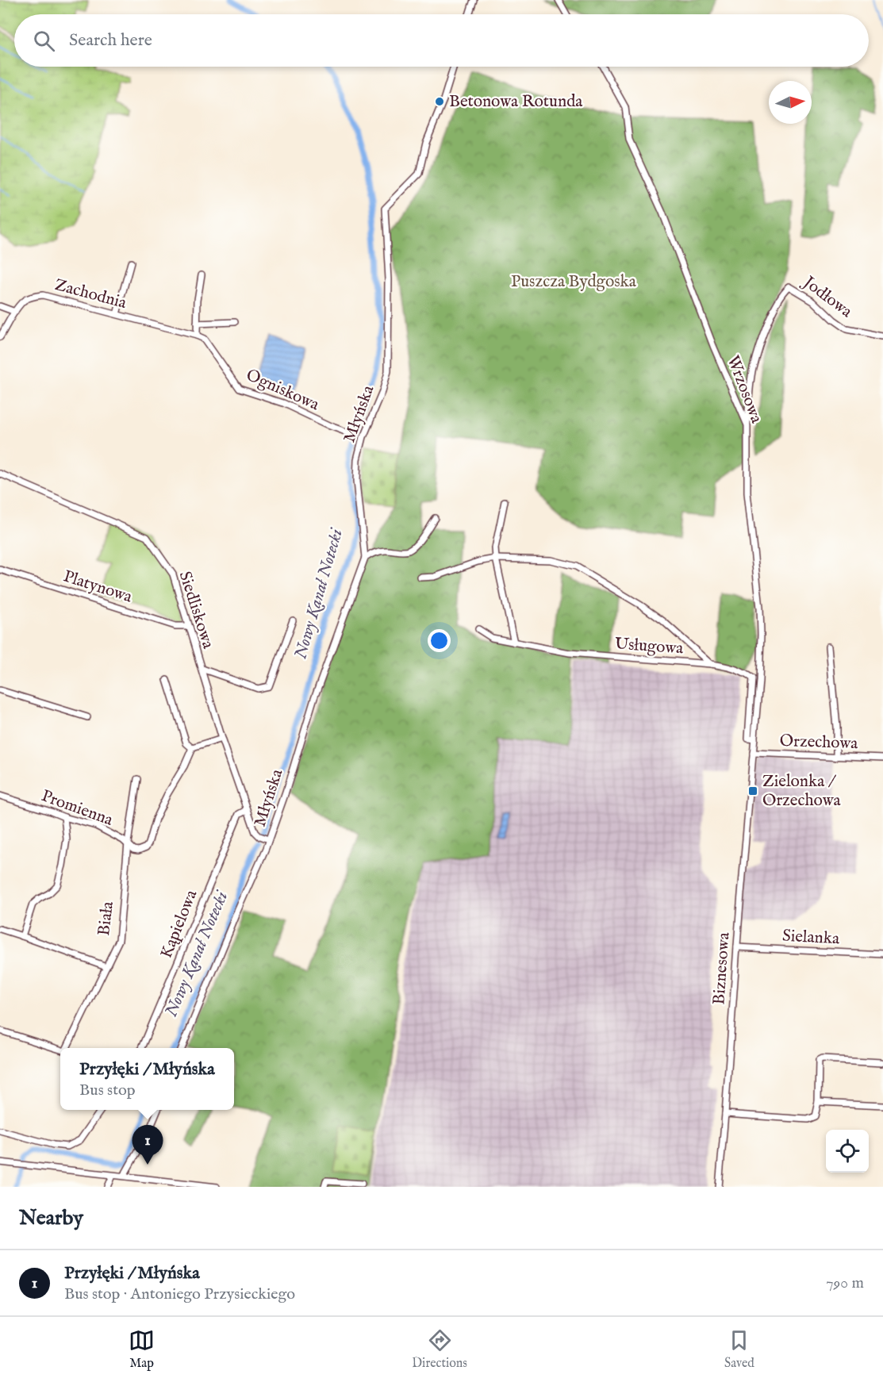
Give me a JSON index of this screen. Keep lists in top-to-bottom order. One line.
{"streets":{"street":["Zachodnia","Jodłowa","Wrzosowa","Ogniskowa","Młyńska","Platynowa","Siedliskowa","Usługowa","Orzechowa","Promienna","Biała","Kąpielowa","Sielanka","Biznesowa"]},"crossings":[["Zachodnia","Ogniskowa"],["Jodłowa","Wrzosowa"],["Wrzosowa","Usługowa"],["Wrzosowa","Orzechowa"],["Wrzosowa","Biznesowa"],["Młyńska","Siedliskowa"],["Platynowa","Siedliskowa"],["Siedliskowa","Kąpielowa"],["Orzechowa","Biznesowa"],["Promienna","Biała"],["Sielanka","Biznesowa"]],"water":["Nowy Kanał Notecki"],"parks":["Puszcza Bydgoska"],"places":{"other":["Betonowa Rotunda"],"transit":["Zielonka / Orzechowa"]},"north":"right","page":{"search":"Search here","popup":["Przyłęki / Młyńska","Bus stop"],"pins":"1","heading":"Nearby","list":[{"mark":"1","name":"Przyłęki / Młyńska","note":"Bus stop · Antoniego Przysieckiego","value":"790 m"}],"nav":["Map","Directions","Saved"]}}
